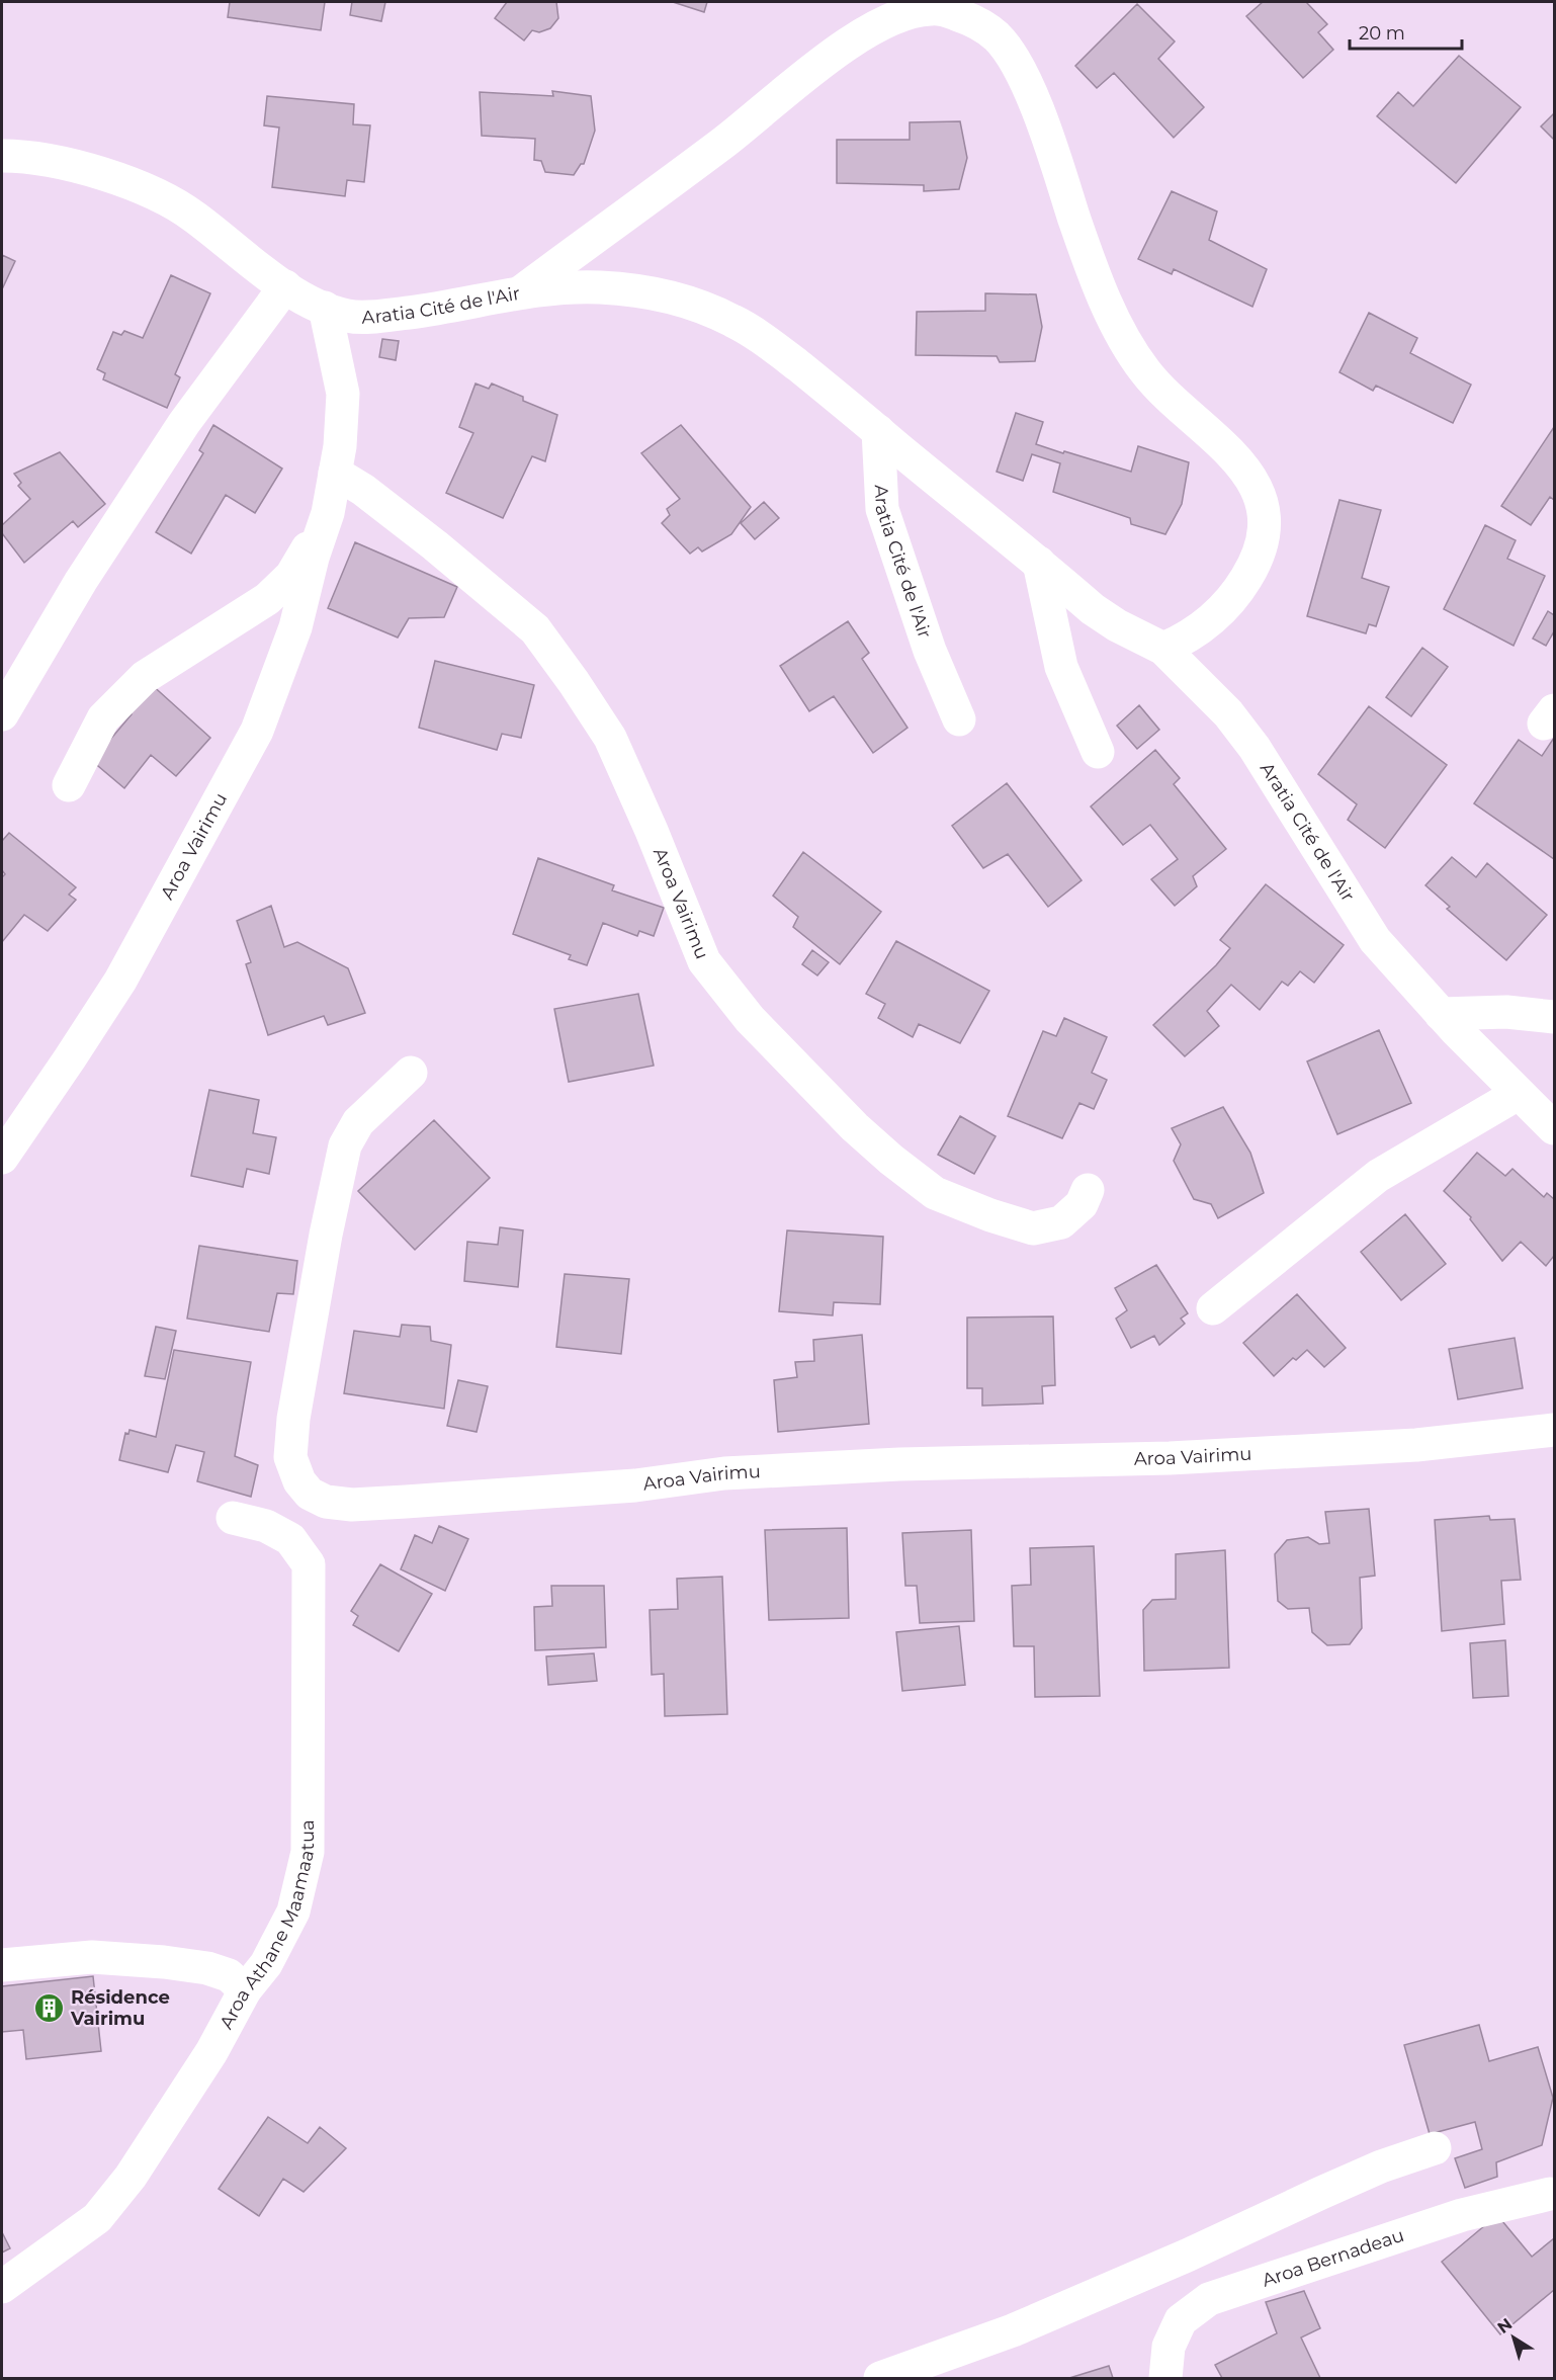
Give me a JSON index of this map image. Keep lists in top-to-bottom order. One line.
{"streets":{"street":["Aratia Cité de l'Air","Aroa Vairimu","Aroa Athane Maamaatua","Aroa Bernadeau"]},"crossings":[["Aratia Cité de l'Air","Aroa Vairimu"]],"places":{"building":["Résidence Vairimu"]},"scale_bar":"20 m","north":"top left"}
